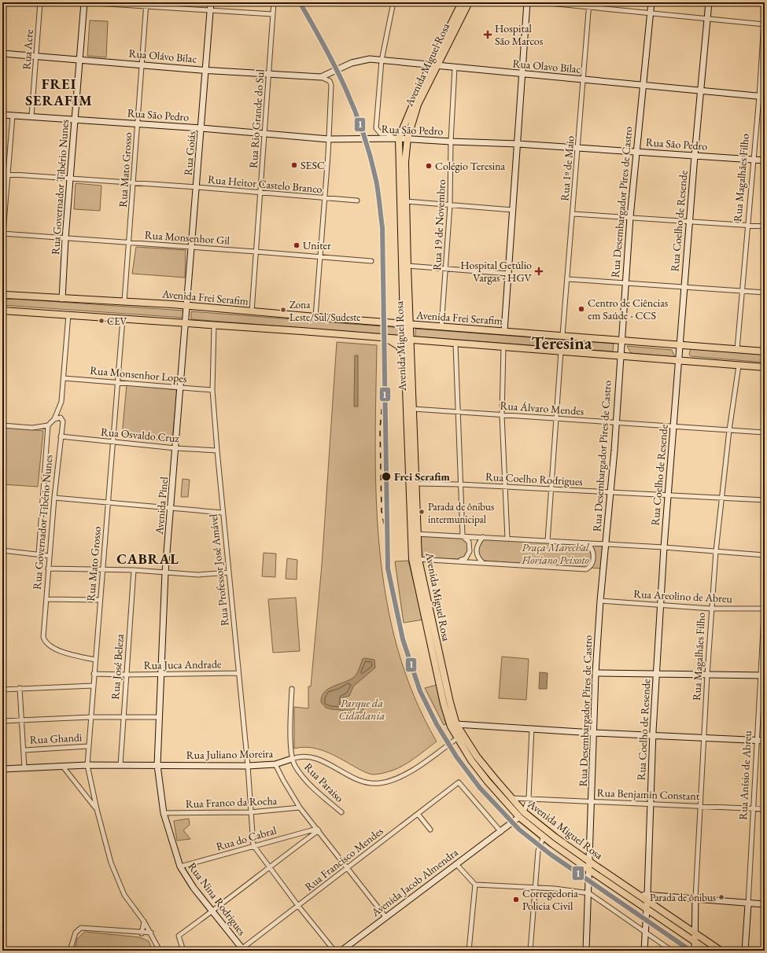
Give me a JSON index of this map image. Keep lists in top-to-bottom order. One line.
{"streets":{"main road":["Avenida Miguel Rosa","Avenida Frei Serafim"],"street":["Rua Acre","Rua Olávo Bilac","Rua Olavo Bilac","Rua São Pedro","Rua Rio Grande do Sul","Rua Goiás","Rua 1º de Maio","Rua Mato Grosso","Rua Magalhães Filho","Rua Heitor Castelo Branco","Rua Governador Tibério Nunes","Rua Desembargador Pires de Castro","Rua Coelho de Resende","Rua 19 de Novembro","Rua Monsenhor Gil","Rua Monsenhor Lopes","Rua Álvaro Mendes","Rua Osvaldo Cruz","Rua Coelho Rodrigues","Avenida Pinel","Rua Professor José Amável","Rua Areolino de Abreu","Rua Juca Andrade","Rua José Beleza","Rua Ghandi","Rua Juliano Moreira","Rua Anísio de Abreu","Rua Paraiso","Rua Benjamin Constant","Rua Franco da Rocha","Rua do Cabral","Rua Francisco Mendes","Avenida Jacob Almendra","Rua Nina Rodrigues"]},"crossings":[["Rua Acre","Rua Olávo Bilac"],["Rua Acre","Rua São Pedro"],["Rua Olávo Bilac","Rua Olavo Bilac"],["Rua Olávo Bilac","Rua Rio Grande do Sul"],["Rua Olávo Bilac","Rua Goiás"],["Rua Olávo Bilac","Rua Mato Grosso"],["Rua Olávo Bilac","Rua Governador Tibério Nunes"],["Avenida Miguel Rosa","Rua Olavo Bilac"],["Avenida Miguel Rosa","Rua São Pedro"],["Avenida Miguel Rosa","Rua Magalhães Filho"],["Avenida Miguel Rosa","Rua Desembargador Pires de Castro"],["Avenida Miguel Rosa","Rua Coelho de Resende"],["Avenida Miguel Rosa","Avenida Frei Serafim"],["Avenida Miguel Rosa","Rua Álvaro Mendes"],["Avenida Miguel Rosa","Rua Coelho Rodrigues"],["Avenida Miguel Rosa","Rua Juliano Moreira"],["Avenida Miguel Rosa","Rua Benjamin Constant"],["Avenida Miguel Rosa","Avenida Jacob Almendra"],["Rua Olavo Bilac","Rua 1º de Maio"],["Rua Olavo Bilac","Rua Magalhães Filho"],["Rua Olavo Bilac","Rua Desembargador Pires de Castro"],["Rua Olavo Bilac","Rua Coelho de Resende"],["Rua Olavo Bilac","Rua 19 de Novembro"],["Rua São Pedro","Rua Rio Grande do Sul"],["Rua São Pedro","Rua Goiás"],["Rua São Pedro","Rua 1º de Maio"],["Rua São Pedro","Rua Mato Grosso"],["Rua São Pedro","Rua Magalhães Filho"],["Rua São Pedro","Rua Governador Tibério Nunes"],["Rua São Pedro","Rua Desembargador Pires de Castro"],["Rua São Pedro","Rua Coelho de Resende"],["Rua São Pedro","Rua 19 de Novembro"],["Rua Rio Grande do Sul","Rua Heitor Castelo Branco"],["Rua Rio Grande do Sul","Rua Monsenhor Gil"],["Rua Rio Grande do Sul","Avenida Frei Serafim"],["Rua Goiás","Rua Heitor Castelo Branco"],["Rua Goiás","Rua Monsenhor Gil"],["Rua Goiás","Avenida Frei Serafim"],["Rua Goiás","Avenida Pinel"],["Rua 1º de Maio","Avenida Frei Serafim"],["Rua Mato Grosso","Rua Heitor Castelo Branco"],["Rua Mato Grosso","Rua Governador Tibério Nunes"],["Rua Mato Grosso","Rua Monsenhor Gil"],["Rua Mato Grosso","Avenida Frei Serafim"],["Rua Mato Grosso","Rua Monsenhor Lopes"],["Rua Mato Grosso","Rua Osvaldo Cruz"],["Rua Mato Grosso","Rua Juca Andrade"],["Rua Mato Grosso","Rua Ghandi"],["Rua Mato Grosso","Rua Juliano Moreira"],["Rua Magalhães Filho","Avenida Frei Serafim"],["Rua Magalhães Filho","Rua Álvaro Mendes"],["Rua Magalhães Filho","Rua Coelho Rodrigues"],["Rua Magalhães Filho","Rua Areolino de Abreu"],["Rua Magalhães Filho","Rua Benjamin Constant"],["Rua Heitor Castelo Branco","Rua Governador Tibério Nunes"],["Rua Governador Tibério Nunes","Rua Monsenhor Gil"],["Rua Governador Tibério Nunes","Avenida Frei Serafim"],["Rua Governador Tibério Nunes","Rua Osvaldo Cruz"],["Rua Desembargador Pires de Castro","Avenida Frei Serafim"],["Rua Desembargador Pires de Castro","Rua Álvaro Mendes"],["Rua Desembargador Pires de Castro","Rua Coelho Rodrigues"],["Rua Desembargador Pires de Castro","Rua Areolino de Abreu"],["Rua Desembargador Pires de Castro","Rua Benjamin Constant"],["Rua Coelho de Resende","Avenida Frei Serafim"],["Rua Coelho de Resende","Rua Álvaro Mendes"],["Rua Coelho de Resende","Rua Coelho Rodrigues"],["Rua Coelho de Resende","Rua Areolino de Abreu"],["Rua Coelho de Resende","Rua Benjamin Constant"],["Rua 19 de Novembro","Avenida Frei Serafim"],["Rua Monsenhor Lopes","Avenida Pinel"],["Rua Monsenhor Lopes","Rua Professor José Amável"],["Rua Osvaldo Cruz","Avenida Pinel"],["Rua Osvaldo Cruz","Rua Professor José Amável"],["Avenida Pinel","Rua Juca Andrade"],["Avenida Pinel","Rua Juliano Moreira"],["Avenida Pinel","Rua Nina Rodrigues"],["Rua Professor José Amável","Rua Juca Andrade"],["Rua Professor José Amável","Rua Juliano Moreira"],["Rua Professor José Amável","Rua Franco da Rocha"],["Rua Professor José Amável","Rua do Cabral"],["Rua Areolino de Abreu","Rua Anísio de Abreu"],["Rua Juca Andrade","Rua José Beleza"],["Rua José Beleza","Rua Juliano Moreira"],["Rua Juliano Moreira","Rua Paraiso"],["Rua Juliano Moreira","Rua Nina Rodrigues"],["Rua Anísio de Abreu","Rua Benjamin Constant"],["Rua Franco da Rocha","Rua Nina Rodrigues"],["Rua do Cabral","Rua Nina Rodrigues"],["Rua Francisco Mendes","Avenida Jacob Almendra"],["Rua Francisco Mendes","Rua Nina Rodrigues"]],"districts":["FREI SERAFIM","Teresina","CABRAL"],"parks":["Praça Marechal Floriano Peixoto","Parque da Cidadania"],"places":{"health":["Hospital São Marcos","Hospital Getúlio Vargas - HGV"],"other":["SESC","Colégio Teresina","Uniter","Centro de Ciências em Saúde - CCS","Zona Leste/Sul/Sudeste","CEV","Frei Serafim","Parada de ônibus intermunicipal","Parada de ônibus","Corregedoria Policia Civil"]},"lines":["transit line 1"]}
